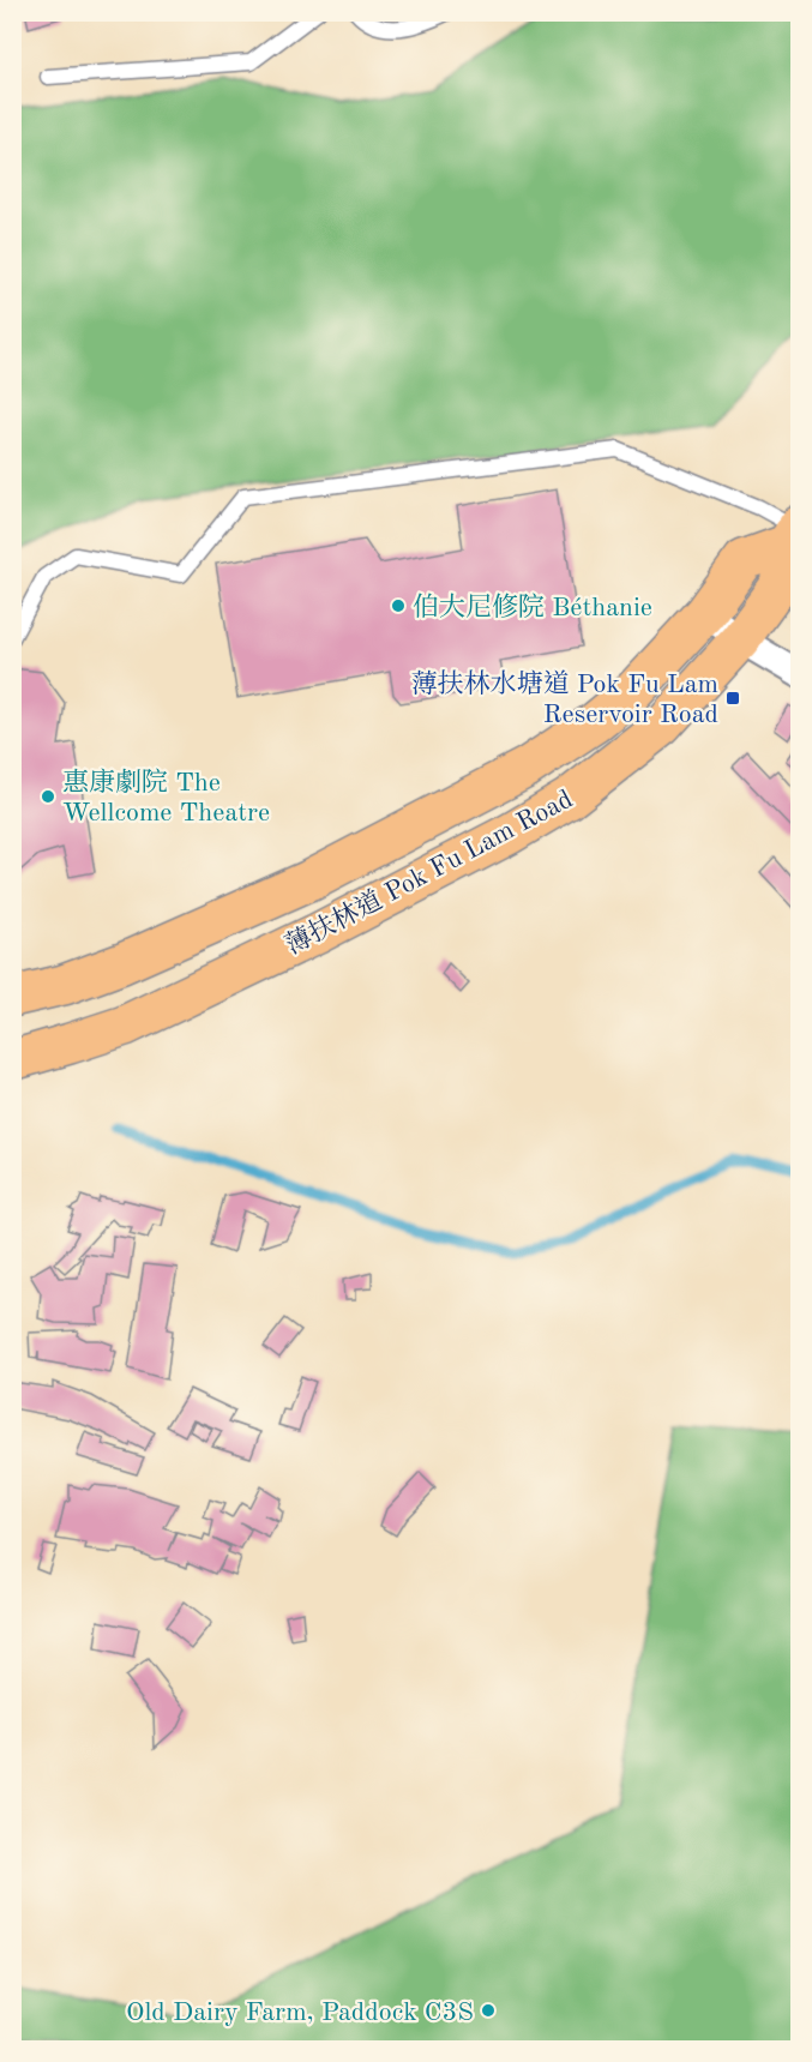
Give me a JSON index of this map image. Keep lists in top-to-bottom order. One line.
{"streets":{"main road":["薄扶林道 Pok Fu Lam Road"]},"places":{"other":["伯大尼修院 Béthanie","惠康劇院 The Wellcome Theatre","Old Dairy Farm, Paddock C3S"],"transit":["薄扶林水塘道 Pok Fu Lam Reservoir Road"]}}
